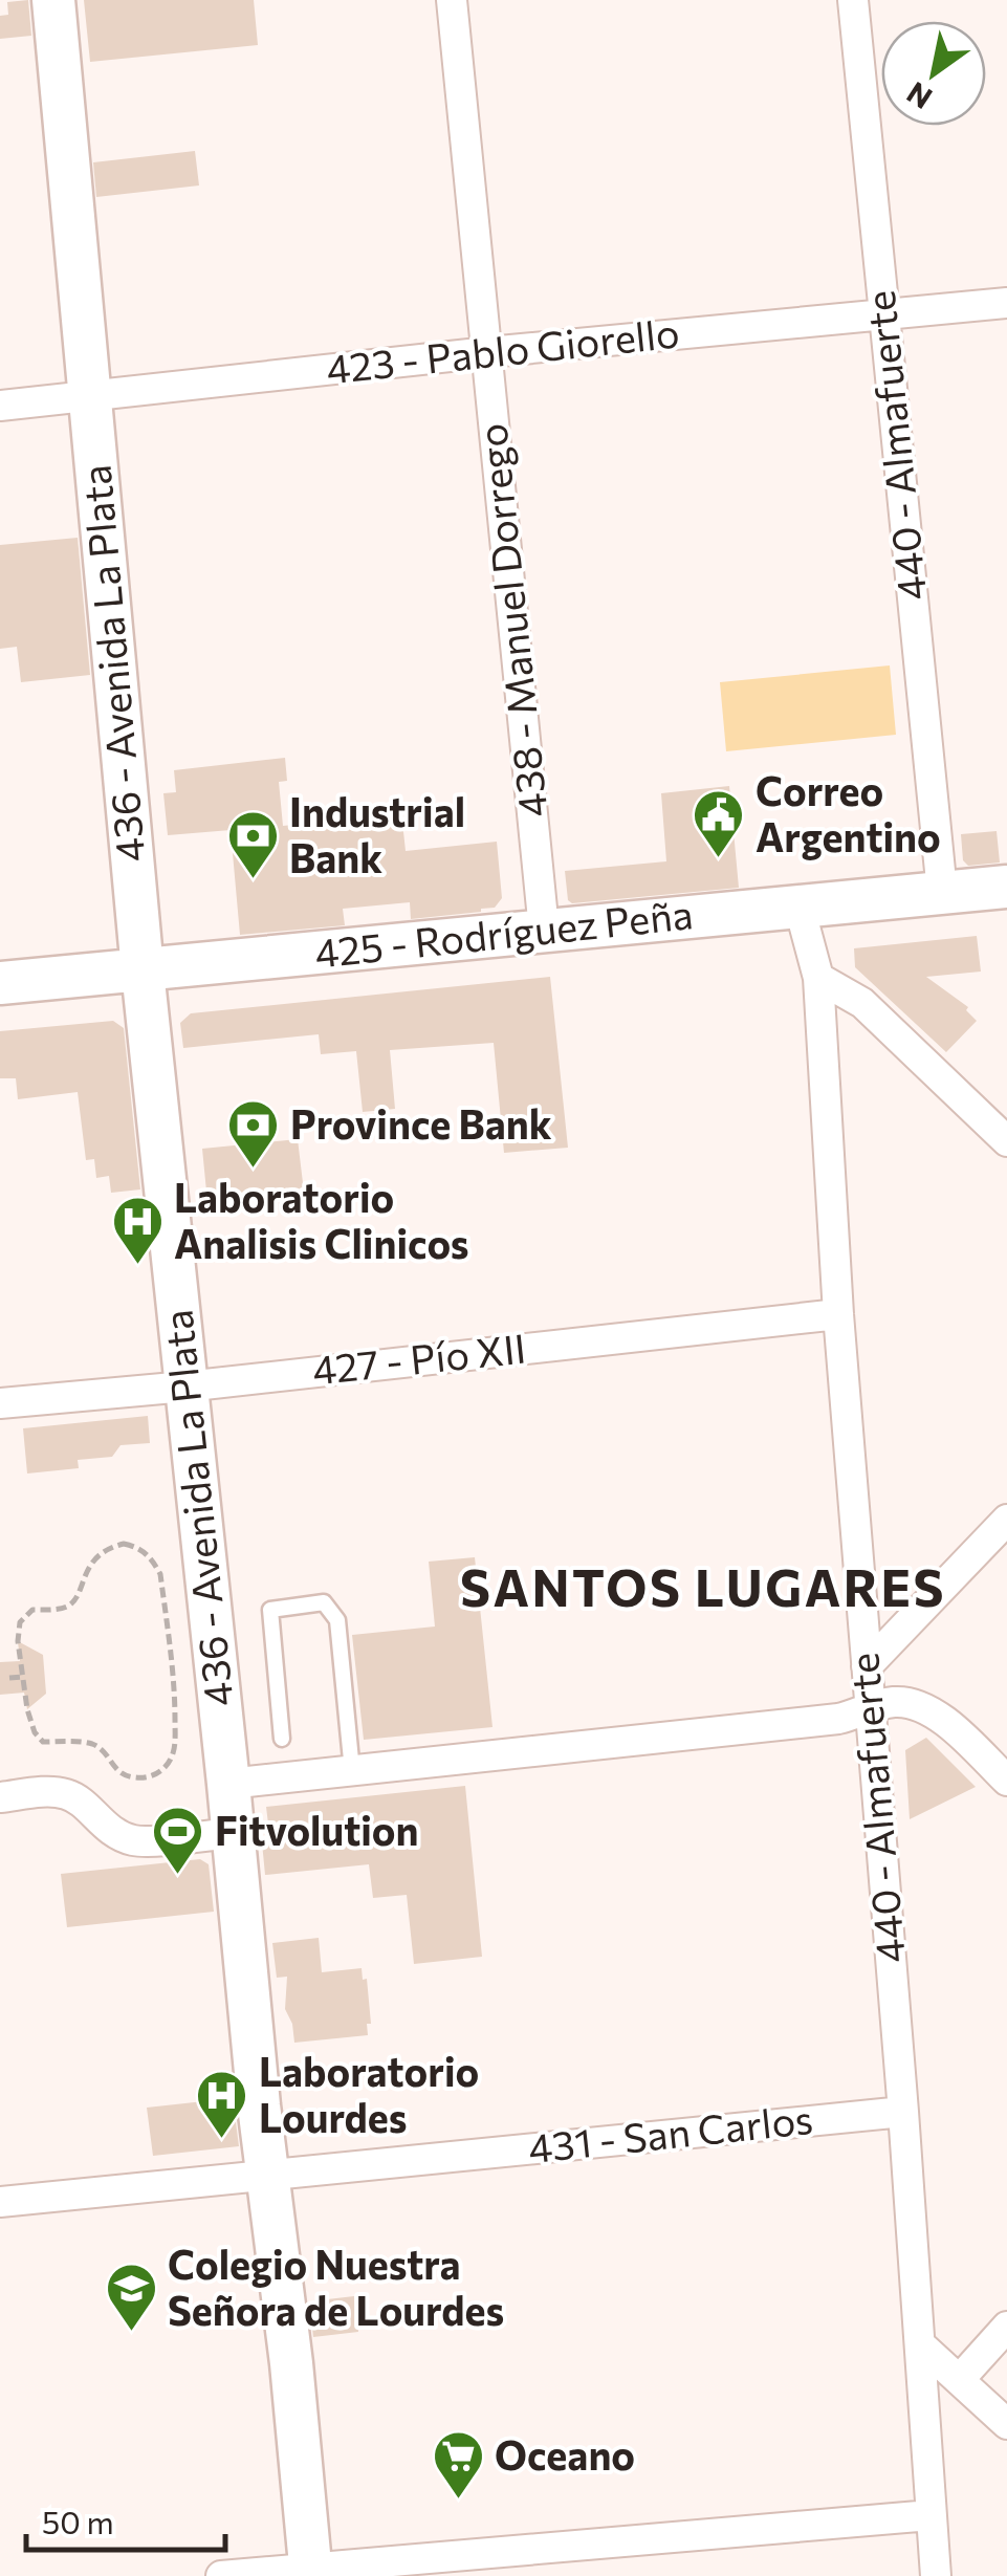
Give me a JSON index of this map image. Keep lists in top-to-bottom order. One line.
{"streets":{"street":["423 - Pablo Giorello","440 - Almafuerte","438 - Manuel Dorrego","436 - Avenida La Plata","425 - Rodríguez Peña","427 - Pío XII","431 - San Carlos"]},"crossings":[["423 - Pablo Giorello","440 - Almafuerte"],["423 - Pablo Giorello","438 - Manuel Dorrego"],["423 - Pablo Giorello","436 - Avenida La Plata"],["440 - Almafuerte","425 - Rodríguez Peña"],["440 - Almafuerte","427 - Pío XII"],["440 - Almafuerte","431 - San Carlos"],["438 - Manuel Dorrego","425 - Rodríguez Peña"],["436 - Avenida La Plata","425 - Rodríguez Peña"],["436 - Avenida La Plata","427 - Pío XII"],["436 - Avenida La Plata","431 - San Carlos"]],"districts":["SANTOS LUGARES"],"places":{"public building":["Correo Argentino"],"bank":["Industrial Bank","Province Bank"],"hospital":["Laboratorio Analisis Clinicos","Laboratorio Lourdes"],"sports":["Fitvolution"],"school or university":["Colegio Nuestra Señora de Lourdes"],"supermarket":["Oceano"]},"scale_bar":"50 m","north":"bottom left"}
